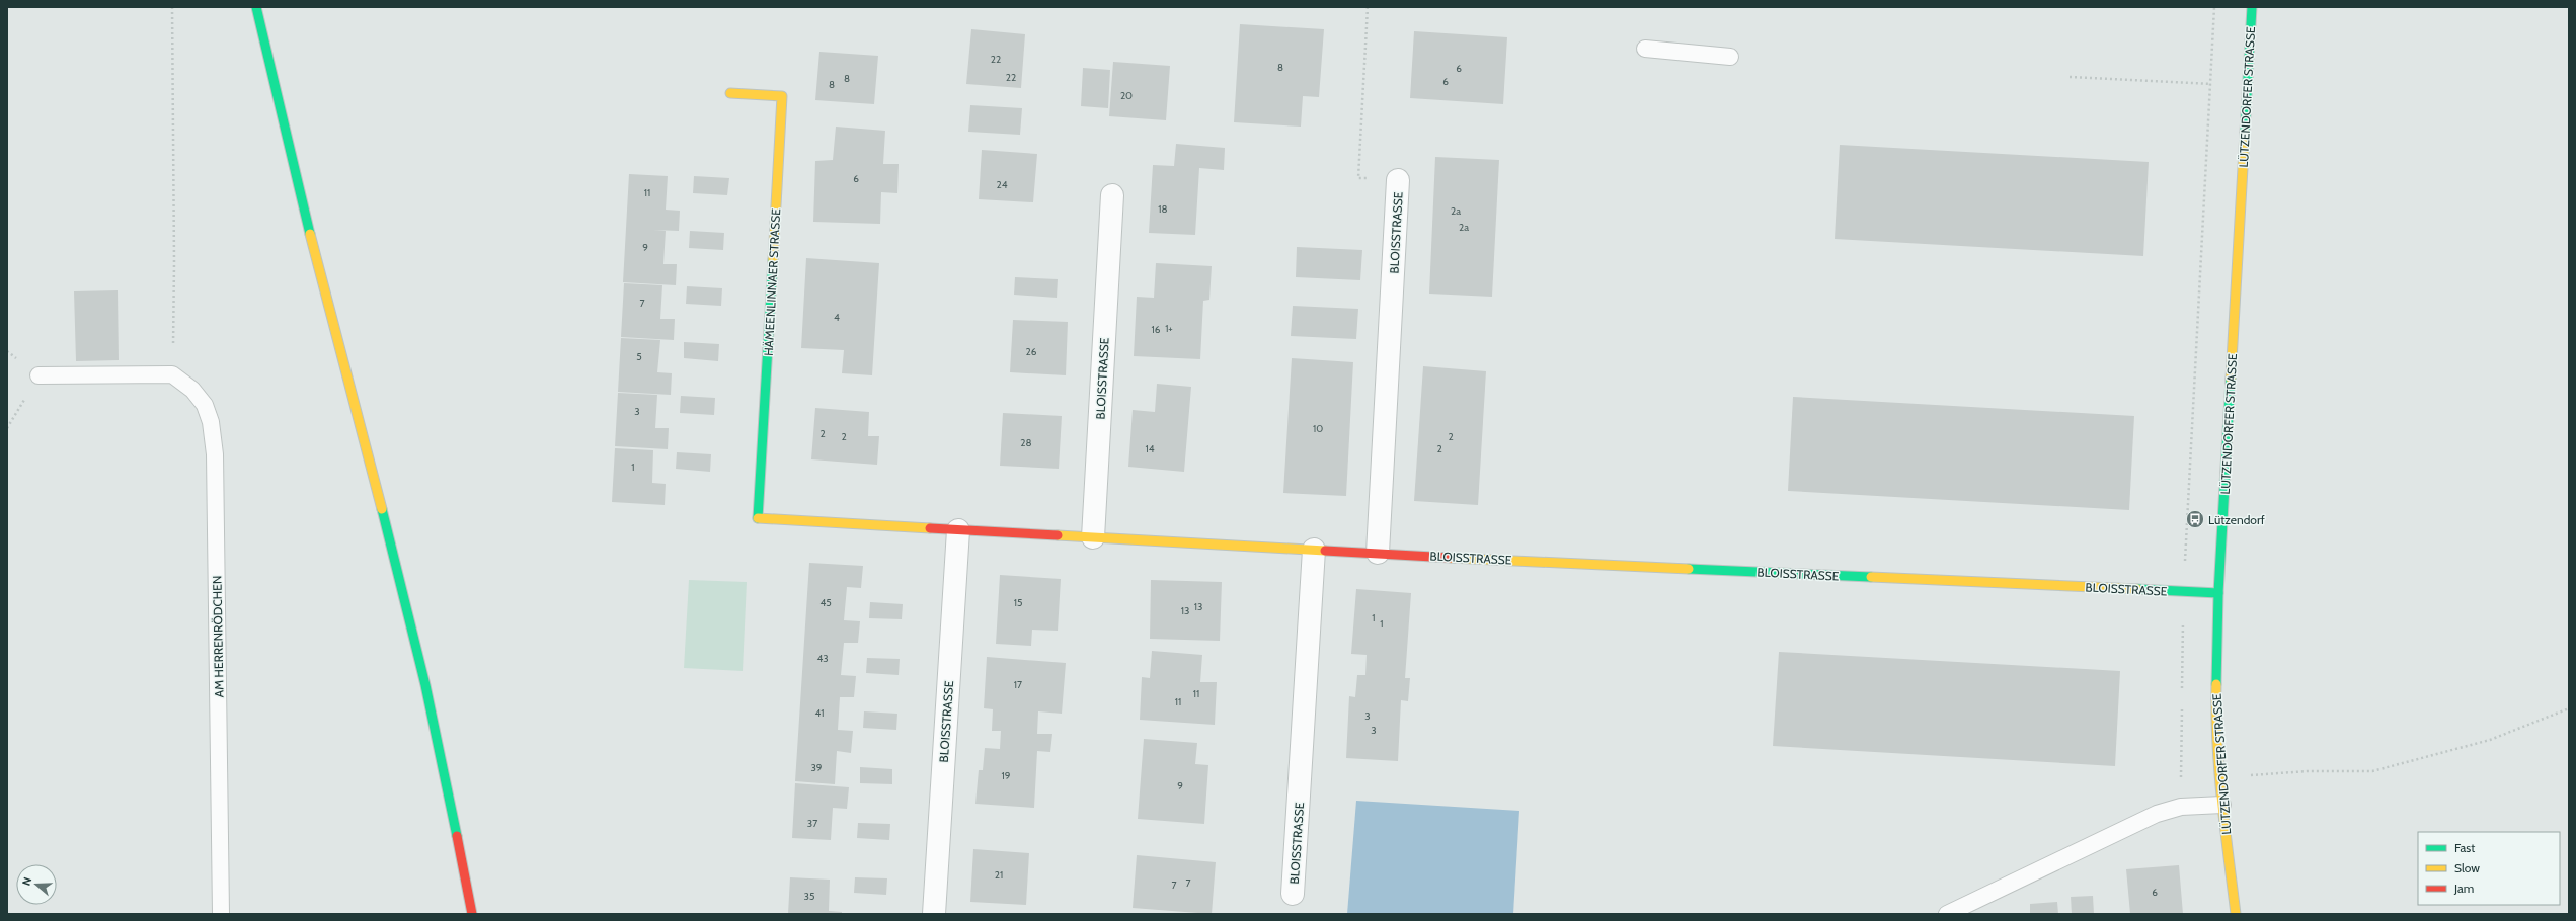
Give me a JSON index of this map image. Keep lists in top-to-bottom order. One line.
{"streets":{"street":["LÜTZENDORFER STRASSE","BLOISSTRASSE","HÄMEENLINNAER STRASSE"],"lane":["AM HERRENRÖDCHEN"]},"crossings":[["LÜTZENDORFER STRASSE","BLOISSTRASSE"],["BLOISSTRASSE","HÄMEENLINNAER STRASSE"]],"places":{"bus stop":["Lützendorf"]},"house_numbers":["22","8","6","22","8","6","8","20","6","24","11","18","2a","2a","9","7","4","1+","16","26","5","3","10","2","2","2","28","14","2","1","45","15","13","13","1","1","43","17","11","11","41","3","3","39","19","9","37","21","7","7","6","35"],"legend":["Fast","Slow","Jam"],"north":"left"}
